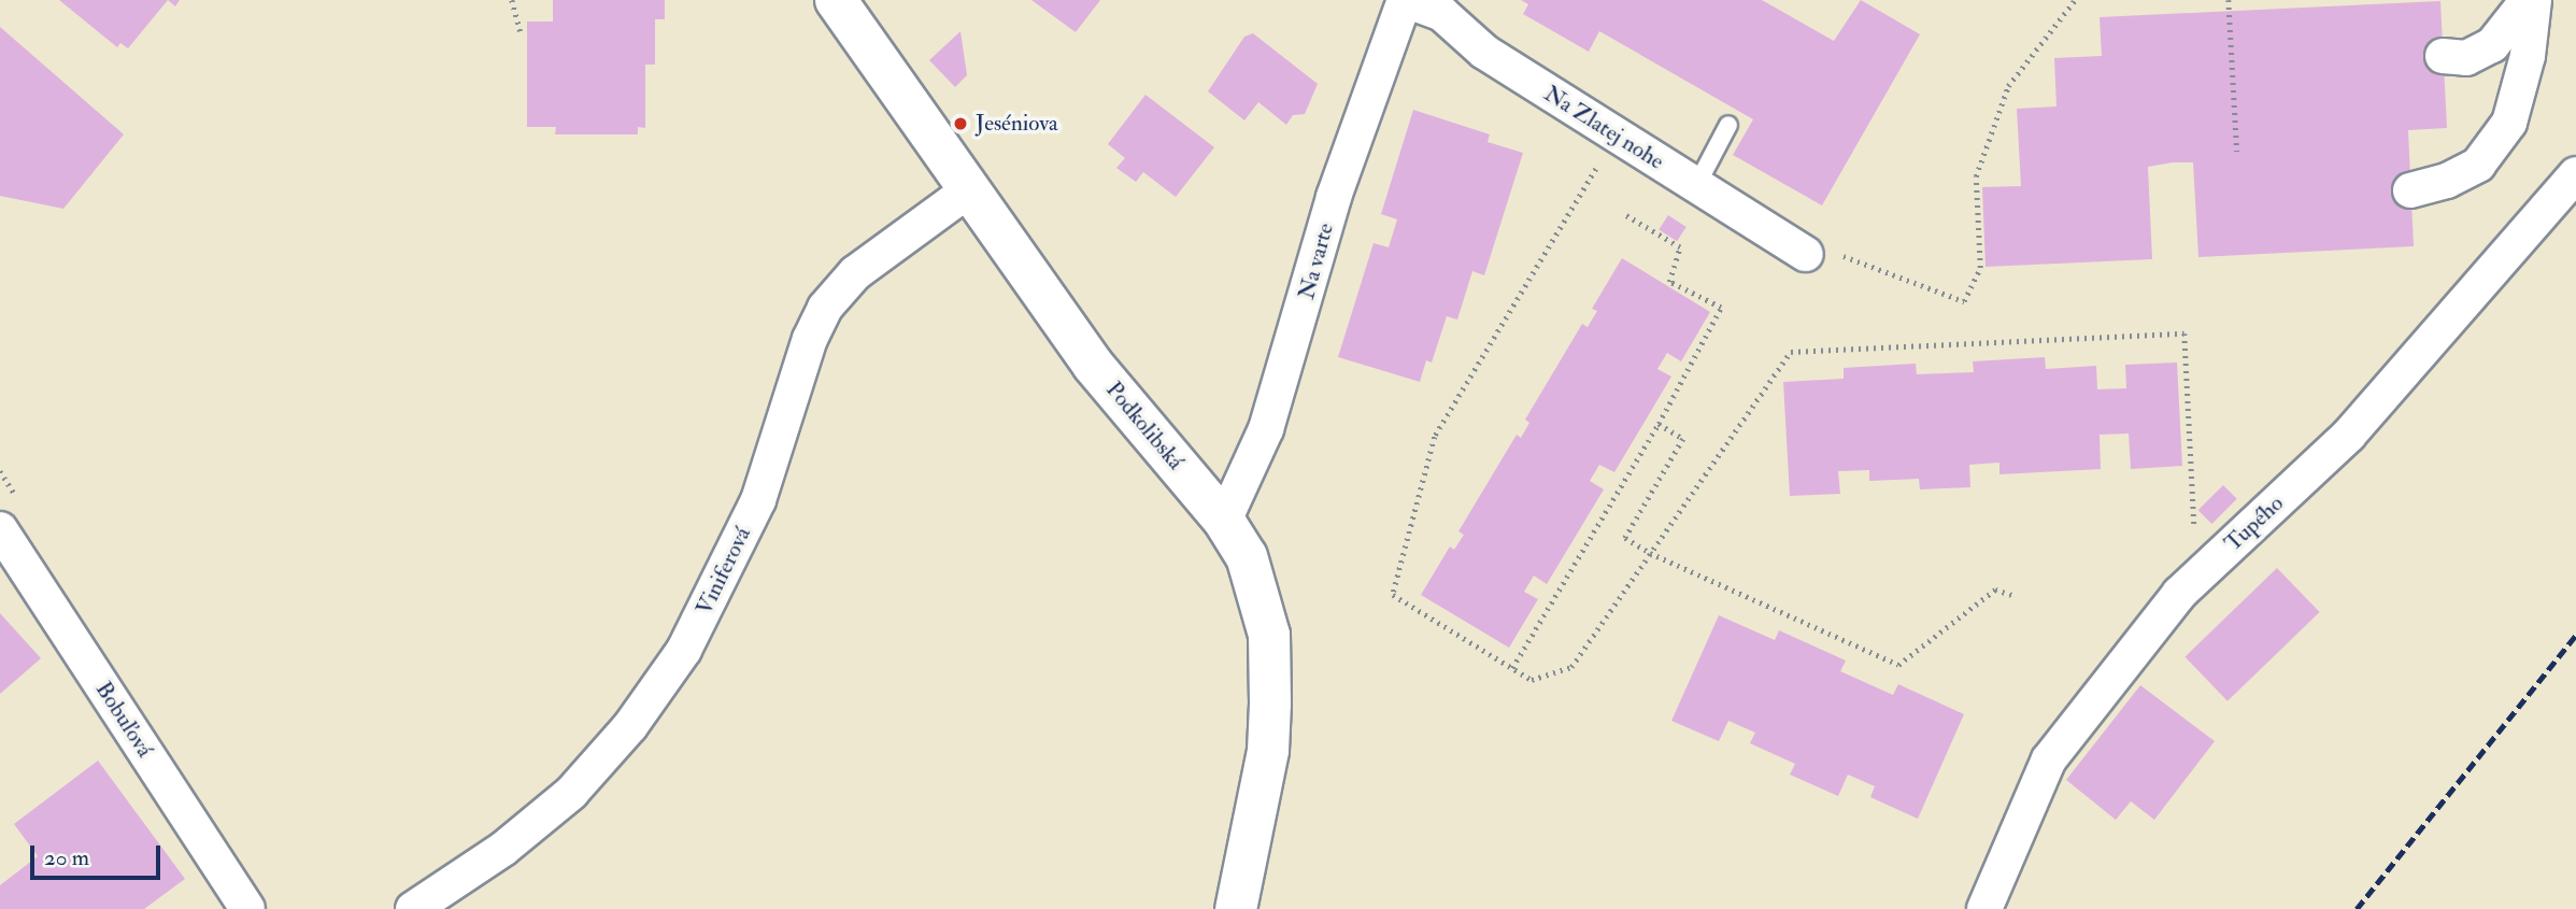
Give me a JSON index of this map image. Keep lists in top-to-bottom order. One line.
{"streets":{"street":["Na Zlatej nohe","Na varte","Podkolibská","Tupého","Viniferová","Bobuľová"]},"crossings":[["Na Zlatej nohe","Na varte"],["Na varte","Podkolibská"],["Podkolibská","Viniferová"]],"places":["Jeséniova"],"scale_bar":"20 m"}
